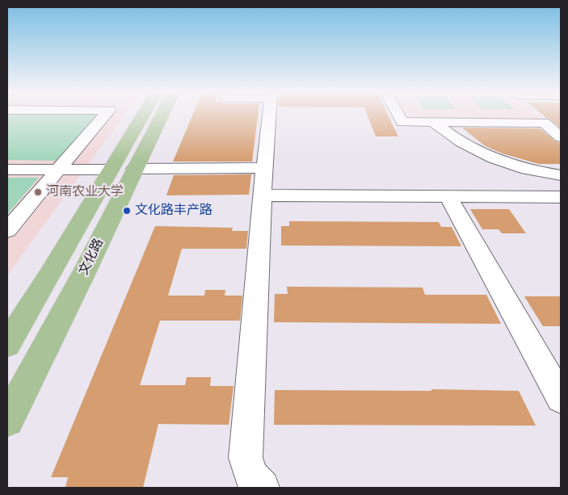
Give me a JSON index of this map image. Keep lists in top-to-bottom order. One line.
{"streets":{"main road":["文化路"]},"places":["河南农业大学","文化路丰产路"]}
